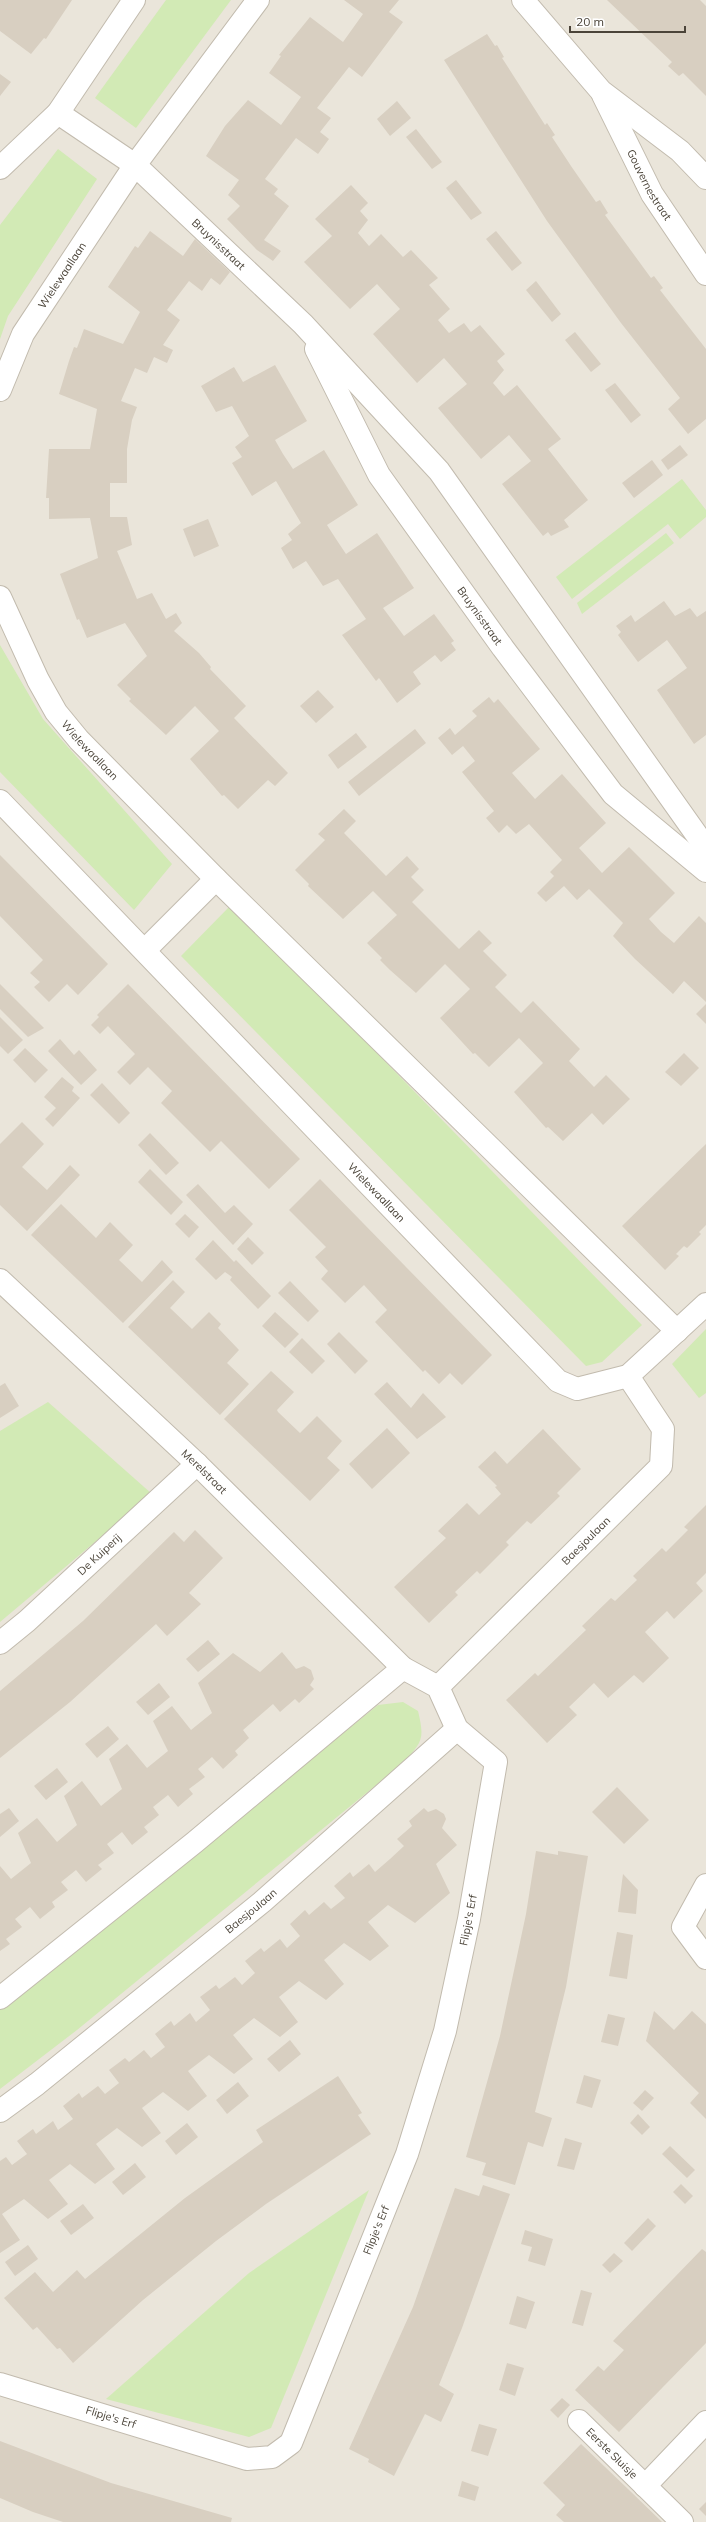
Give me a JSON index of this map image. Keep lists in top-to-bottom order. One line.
{"streets":{"street":["Gouvernestraat","Bruynisstraat","Wielewaallaan","Merelstraat","Baesjoulaan","De Kuiperij","Flipje's Erf","Eerste Sluisje"]},"crossings":[["Bruynisstraat","Wielewaallaan"],["Wielewaallaan","Baesjoulaan"],["Merelstraat","De Kuiperij"],["Baesjoulaan","Flipje's Erf"]],"scale_bar":"20 m"}
